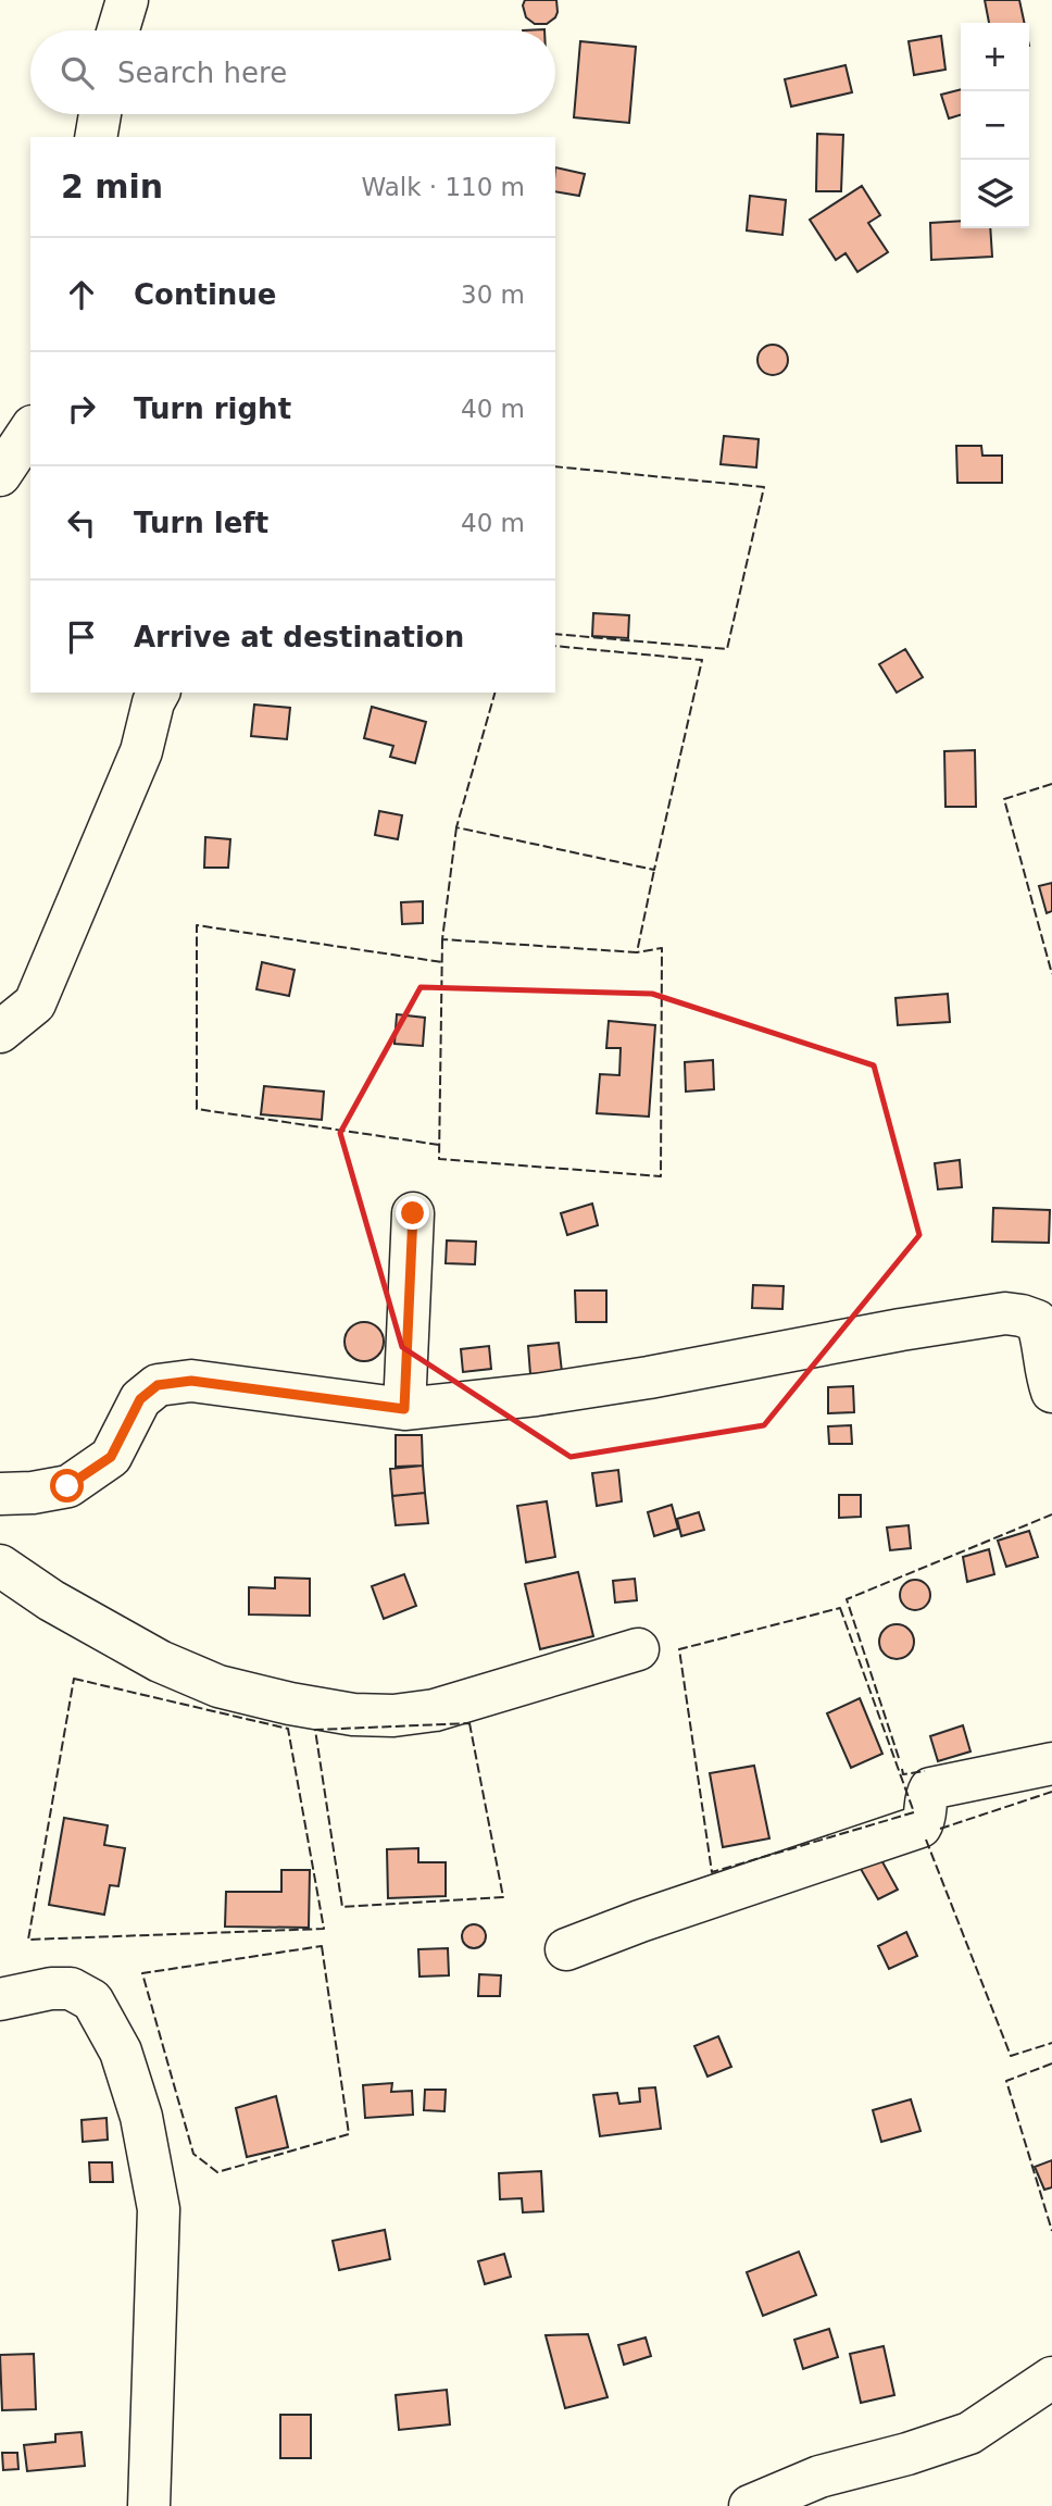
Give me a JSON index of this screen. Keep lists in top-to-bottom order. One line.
{"page":{"map_buttons":["+","−"],"search":"Search here","heading":["2 min","Walk · 110 m"],"list":[["Continue","30 m"],["Turn right","40 m"],["Turn left","40 m"],"Arrive at destination"]}}
